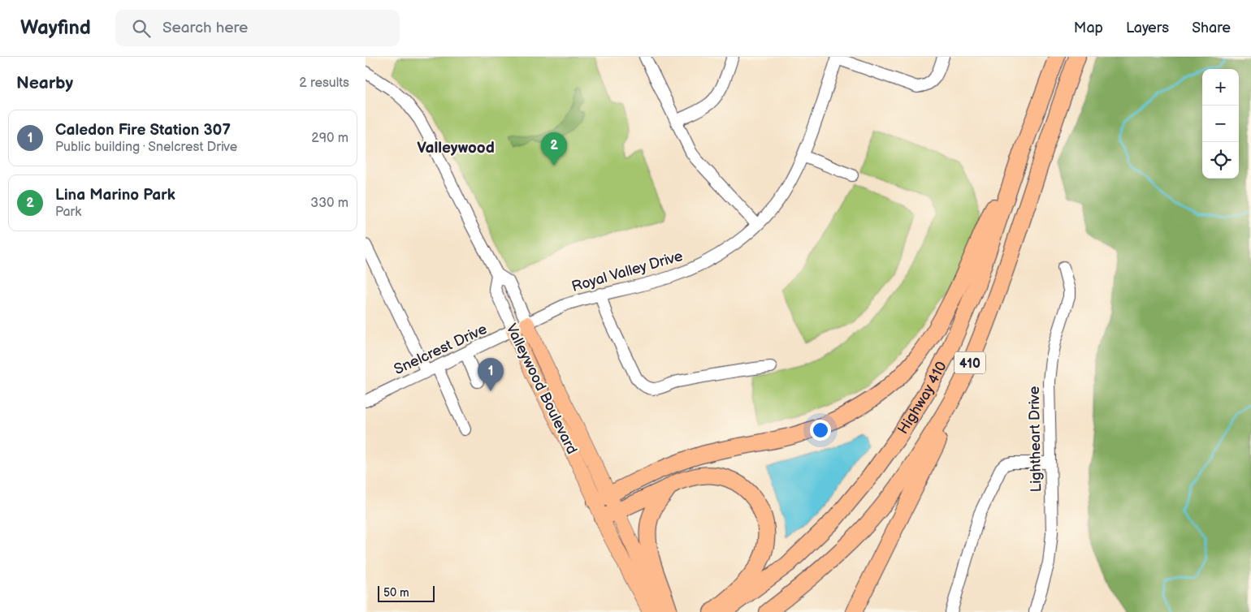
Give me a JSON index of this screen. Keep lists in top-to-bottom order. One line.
{"streets":{"highway":["410","Highway 410"],"main road":["Valleywood Boulevard"],"street":["Royal Valley Drive","Snelcrest Drive","Lightheart Drive"]},"crossings":[["Royal Valley Drive","Snelcrest Drive"],["Royal Valley Drive","Valleywood Boulevard"],["Snelcrest Drive","Valleywood Boulevard"]],"districts":["Valleywood"],"scale_bar":"50 m","page":{"header":"Wayfind","search":"Search here","nav":["Map","Layers","Share"],"heading":["Nearby","2 results"],"map_buttons":["+","−"],"list":[{"mark":"1","name":"Caledon Fire Station 307","note":"Public building · Snelcrest Drive","value":"290 m"},{"mark":"2","name":"Lina Marino Park","note":"Park","value":"330 m"}],"pins":["2","1"],"scale":"50 m"}}
